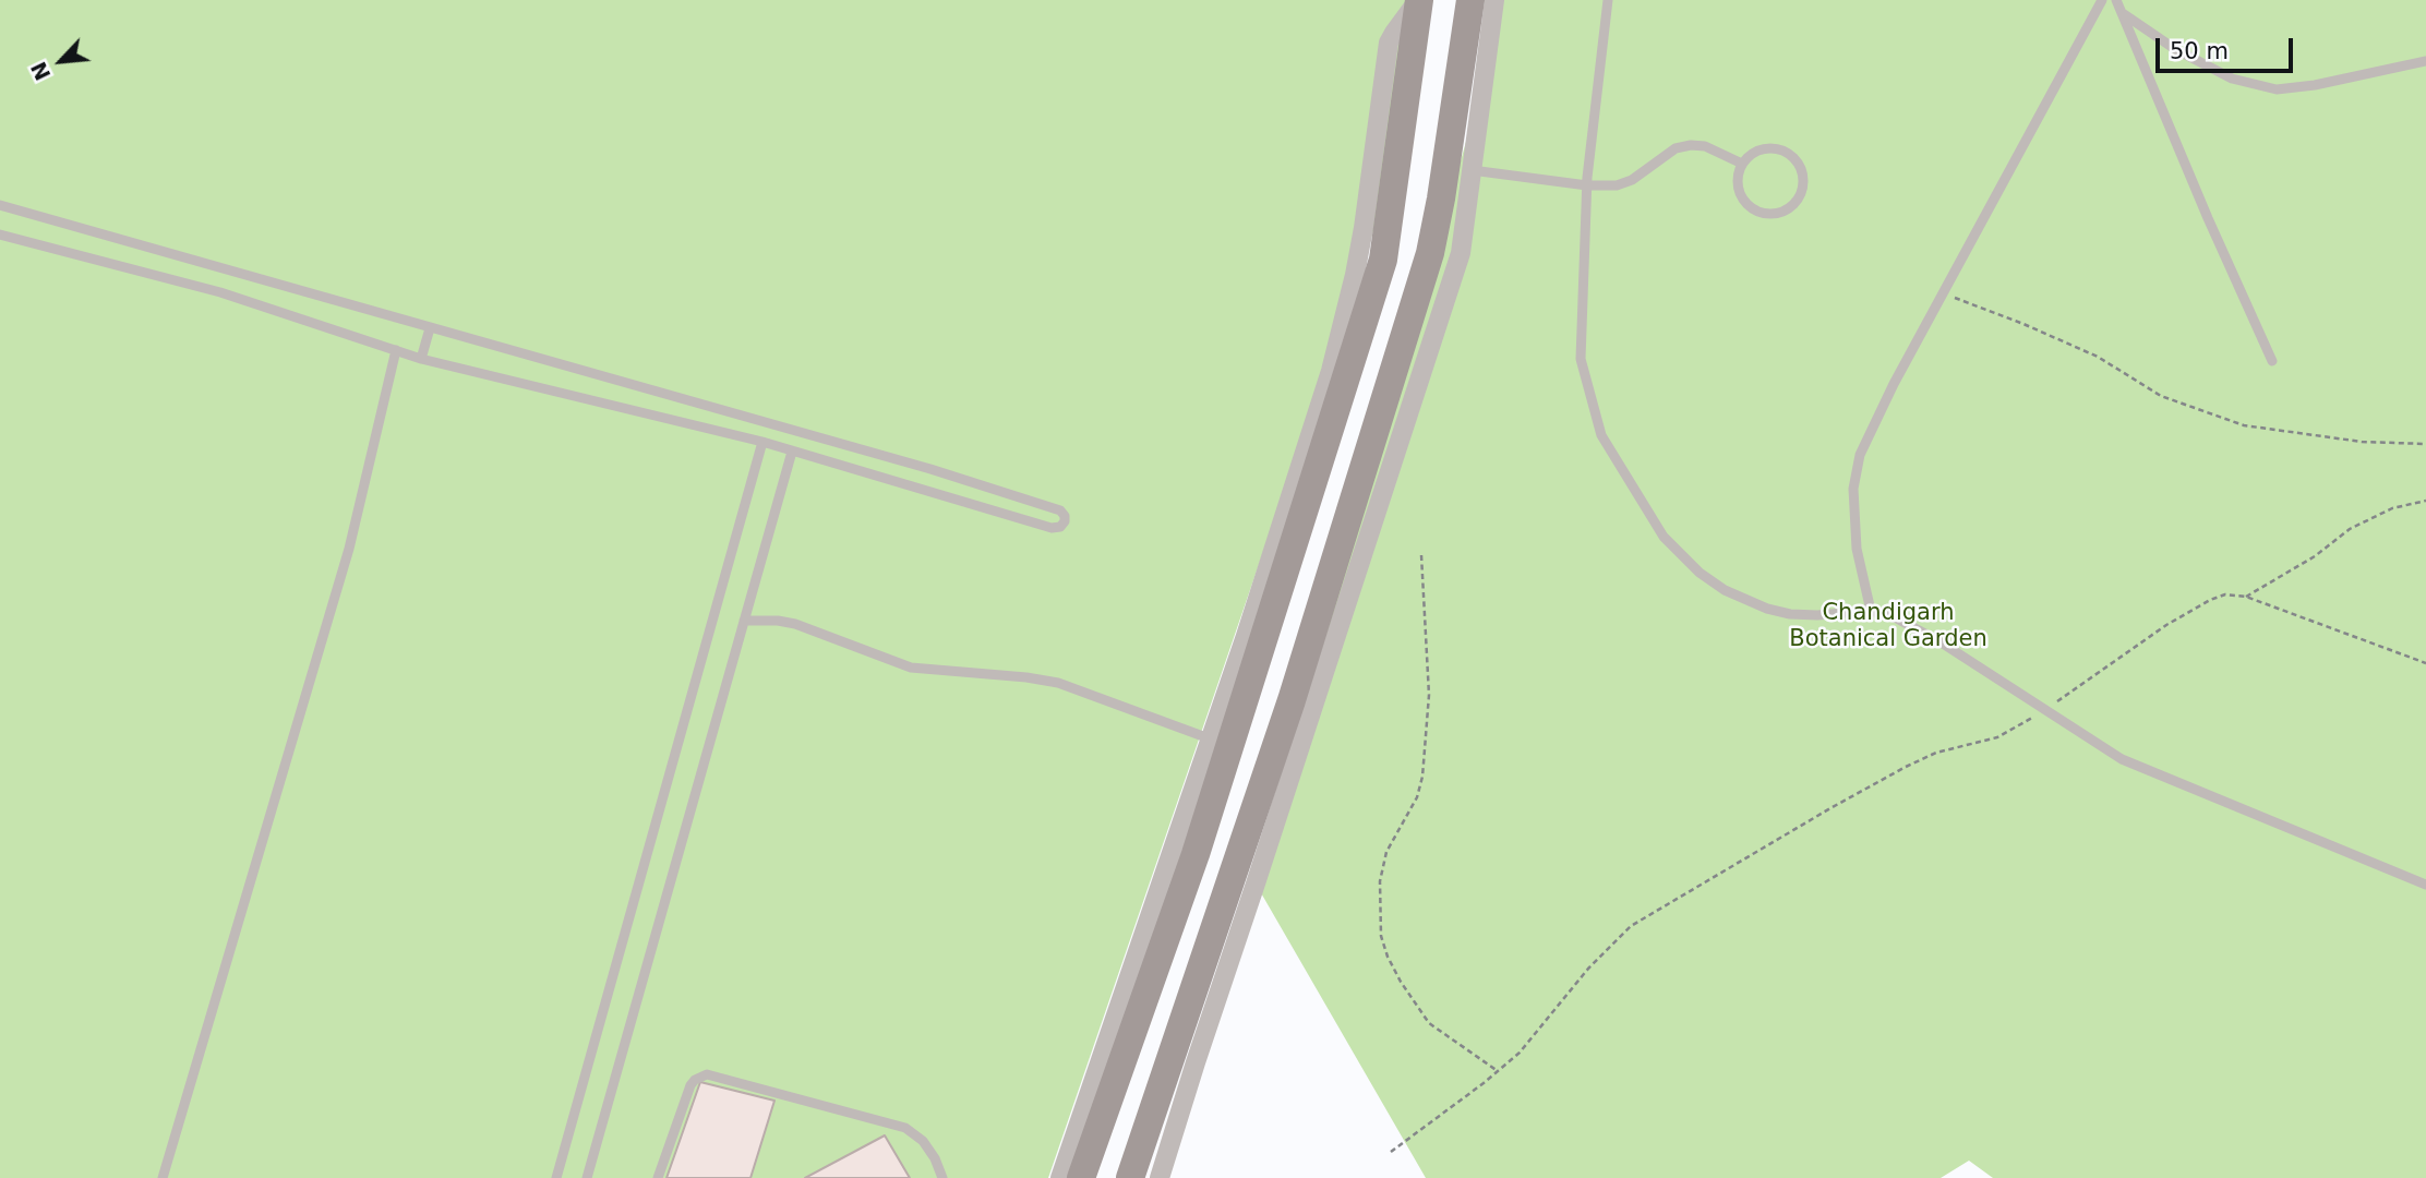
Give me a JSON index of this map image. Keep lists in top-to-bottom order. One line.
{"parks":["Chandigarh Botanical Garden"],"scale_bar":"50 m","north":"bottom left"}
